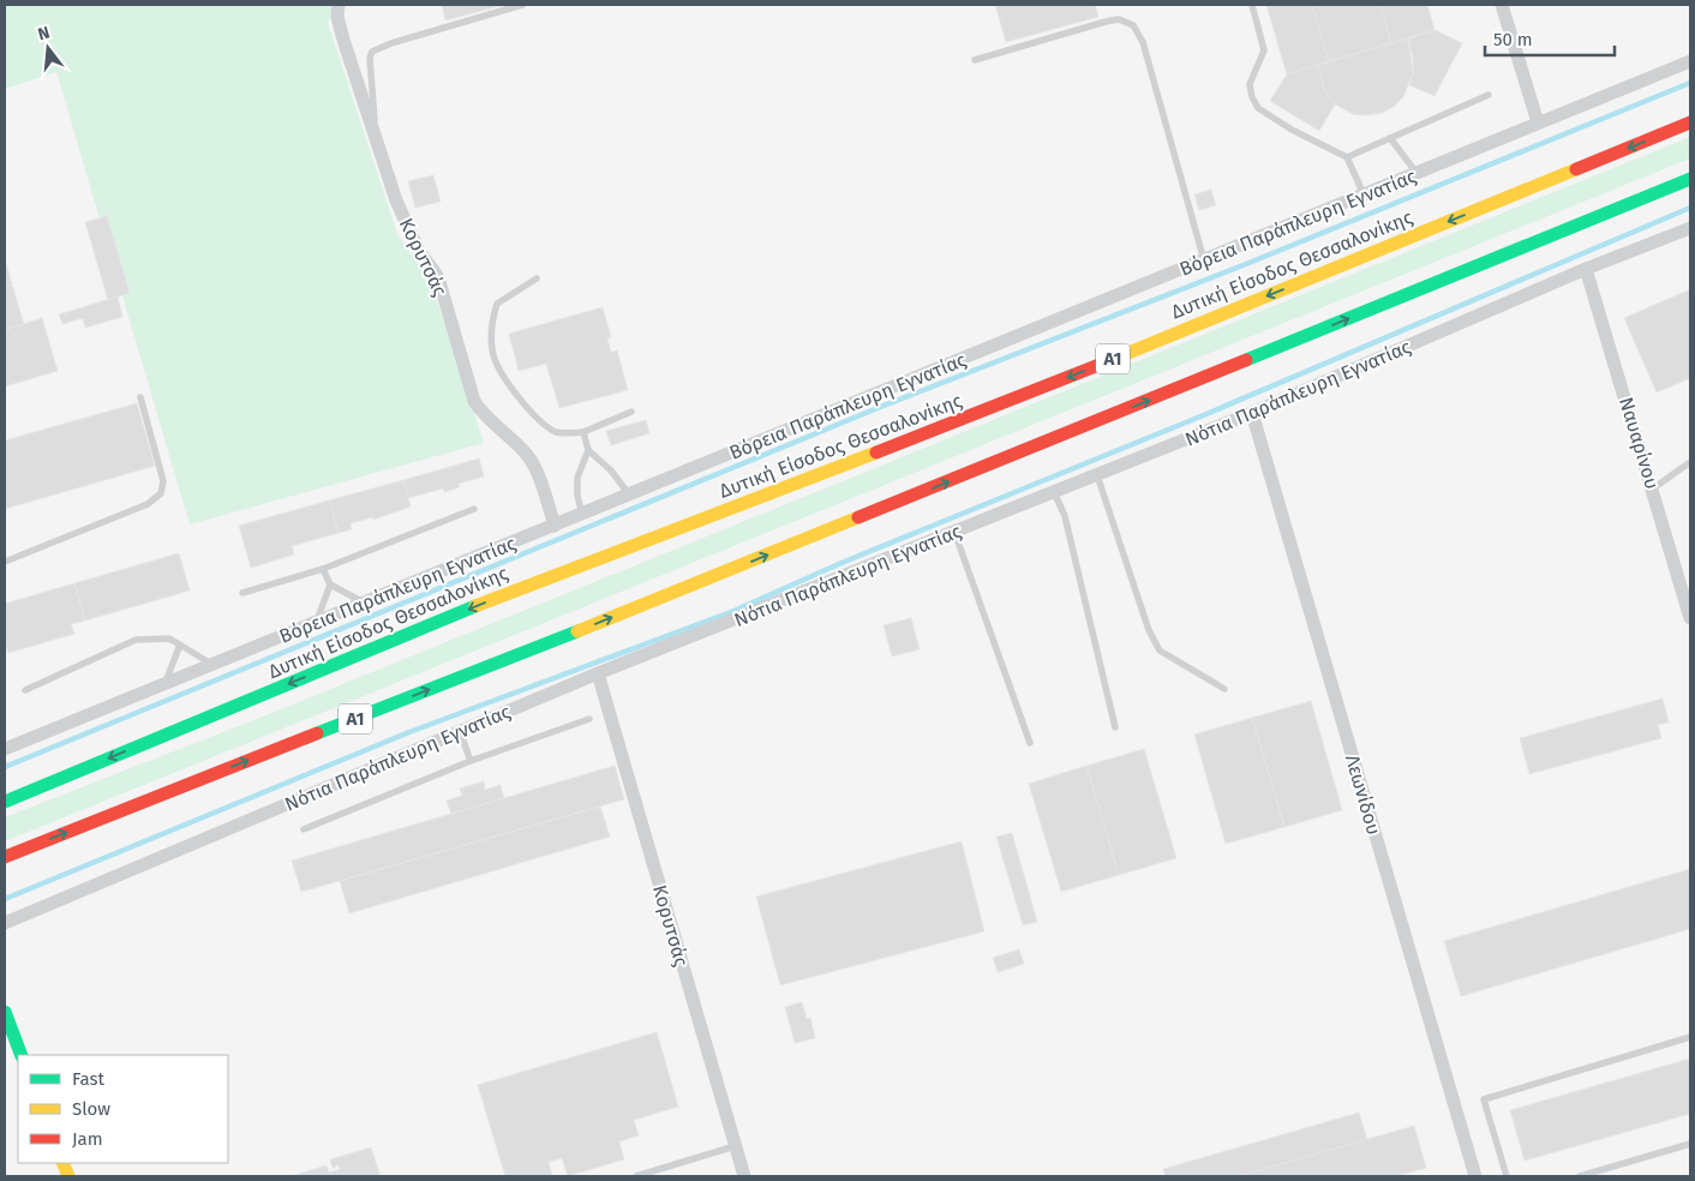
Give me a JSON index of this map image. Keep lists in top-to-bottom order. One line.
{"streets":{"main road":["Δυτική Είσοδος Θεσσαλονίκης","Α1"],"street":["Βόρεια Παράπλευρη Εγνατίας","Κορυτσάς","Νότια Παράπλευρη Εγνατίας","Ναυαρίνου","Λεωνίδου"]},"crossings":[["Βόρεια Παράπλευρη Εγνατίας","Κορυτσάς"],["Κορυτσάς","Νότια Παράπλευρη Εγνατίας"],["Νότια Παράπλευρη Εγνατίας","Ναυαρίνου"],["Νότια Παράπλευρη Εγνατίας","Λεωνίδου"]],"legend":["Fast","Slow","Jam"],"scale_bar":"50 m","north":"top"}
